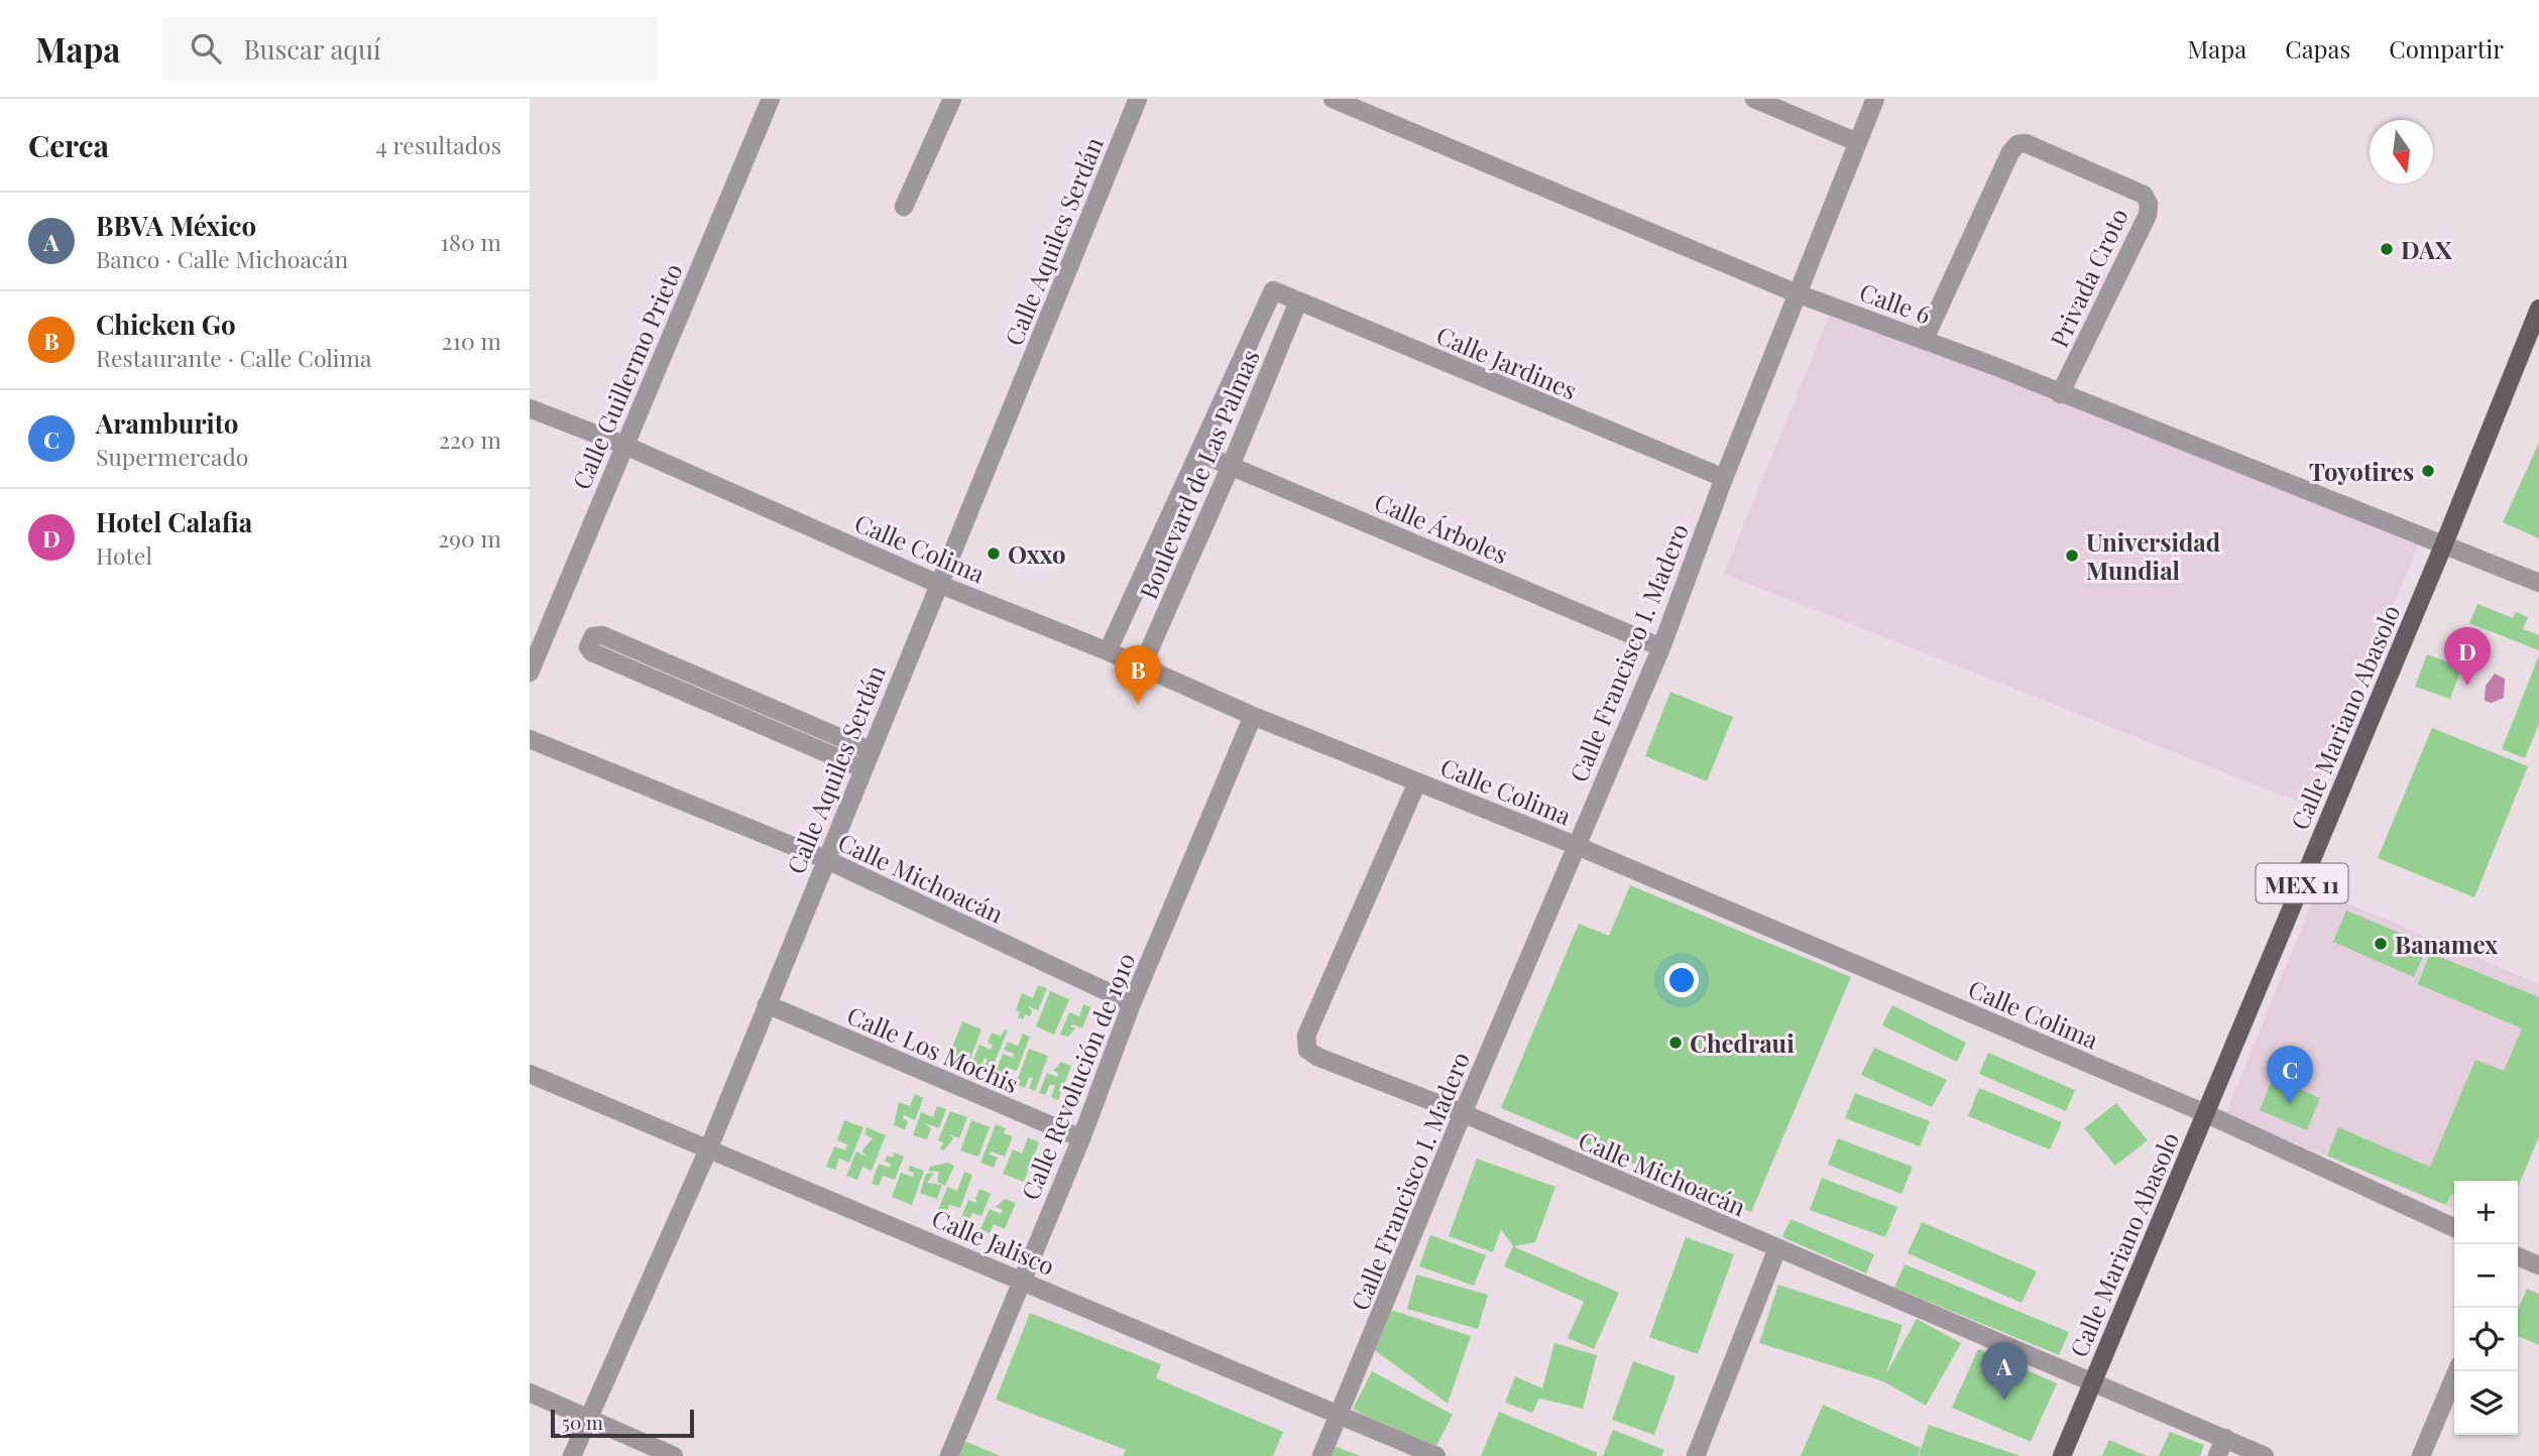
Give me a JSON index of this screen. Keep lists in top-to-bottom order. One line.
{"streets":{"main road":["Calle Mariano Abasolo","MEX 11"],"street":["Calle Aquiles Serdán","Privada Croto","Calle 6","Calle Jardines","Calle Guillermo Prieto","Boulevard de Las Palmas","Calle Árboles","Calle Colima","Calle Francisco I. Madero","Calle Michoacán","Calle Los Mochis","Calle Revolución de 1910","Calle Jalisco"]},"crossings":[["Calle Aquiles Serdán","Calle Colima"],["Calle Aquiles Serdán","Calle Michoacán"],["Calle Aquiles Serdán","Calle Los Mochis"],["Calle Aquiles Serdán","Calle Jalisco"],["Privada Croto","Calle 6"],["Calle 6","Calle Francisco I. Madero"],["Calle 6","Calle Mariano Abasolo"],["Calle Jardines","Boulevard de Las Palmas"],["Calle Jardines","Calle Francisco I. Madero"],["Calle Guillermo Prieto","Calle Colima"],["Boulevard de Las Palmas","Calle Árboles"],["Boulevard de Las Palmas","Calle Colima"],["Calle Árboles","Calle Francisco I. Madero"],["Calle Colima","Calle Francisco I. Madero"],["Calle Colima","Calle Mariano Abasolo"],["Calle Colima","Calle Michoacán"],["Calle Colima","Calle Revolución de 1910"],["Calle Francisco I. Madero","Calle Michoacán"],["Calle Francisco I. Madero","Calle Jalisco"],["Calle Mariano Abasolo","Calle Michoacán"],["Calle Michoacán","Calle Revolución de 1910"],["Calle Los Mochis","Calle Revolución de 1910"],["Calle Revolución de 1910","Calle Jalisco"]],"places":["DAX","Toyotires","Oxxo","Universidad Mundial","Banamex","Chedraui"],"scale_bar":"50 m","north":"bottom","page":{"header":"Mapa","search":"Buscar aquí","nav":["Mapa","Capas","Compartir"],"heading":["Cerca","4 resultados"],"list":[{"mark":"A","name":"BBVA México","note":"Banco · Calle Michoacán","value":"180 m"},{"mark":"B","name":"Chicken Go","note":"Restaurante · Calle Colima","value":"210 m"},{"mark":"C","name":"Aramburito","note":"Supermercado","value":"220 m"},{"mark":"D","name":"Hotel Calafia","note":"Hotel","value":"290 m"}],"pins":["D","B","C","A"],"map_buttons":["+","−"],"scale":"50 m"}}
